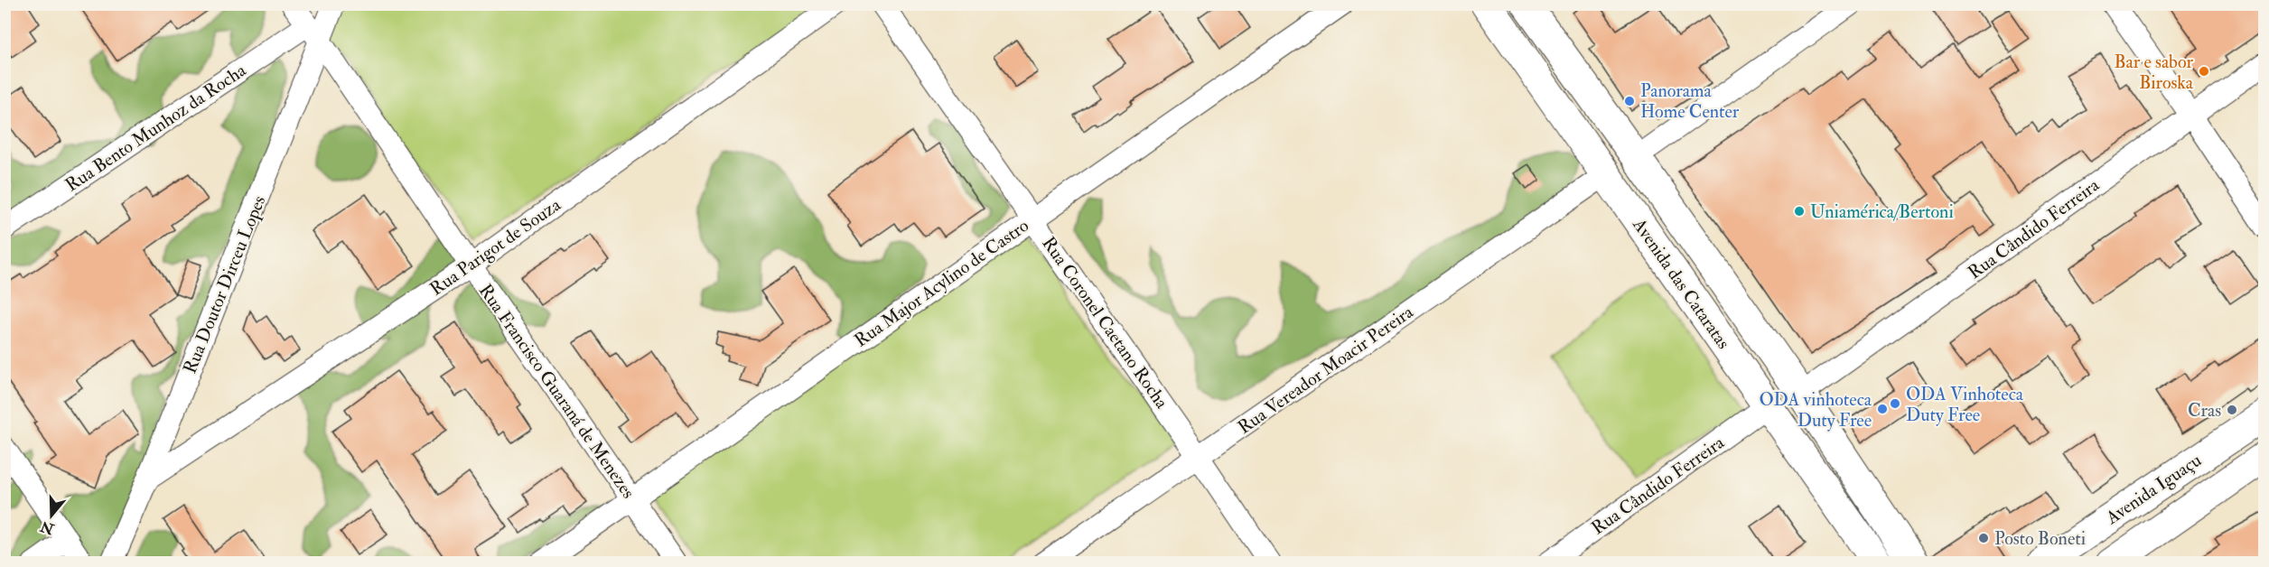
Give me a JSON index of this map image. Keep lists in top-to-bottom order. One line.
{"streets":{"main road":["Avenida das Cataratas","Avenida Iguaçu"],"street":["Rua Bento Munhoz da Rocha","Rua Cândido Ferreira","Rua Parigot de Souza","Rua Major Acylino de Castro","Rua Doutor Dirceu Lopes","Rua Coronel Caetano Rocha","Rua Vereador Moacir Pereira","Rua Francisco Guaraná de Menezes"]},"crossings":[["Rua Bento Munhoz da Rocha","Rua Doutor Dirceu Lopes"],["Rua Bento Munhoz da Rocha","Rua Francisco Guaraná de Menezes"],["Rua Cândido Ferreira","Avenida das Cataratas"],["Rua Parigot de Souza","Rua Doutor Dirceu Lopes"],["Rua Parigot de Souza","Rua Francisco Guaraná de Menezes"],["Rua Major Acylino de Castro","Rua Coronel Caetano Rocha"],["Rua Major Acylino de Castro","Rua Francisco Guaraná de Menezes"],["Avenida das Cataratas","Rua Vereador Moacir Pereira"],["Rua Doutor Dirceu Lopes","Rua Francisco Guaraná de Menezes"],["Rua Coronel Caetano Rocha","Rua Vereador Moacir Pereira"]],"places":["Bar e sabor Biroska","Panorama Home Center","Uniamérica/Bertoni","ODA Vinhoteca Duty Free","ODA vinhoteca Duty Free","Cras","Posto Boneti"],"north":"bottom"}
